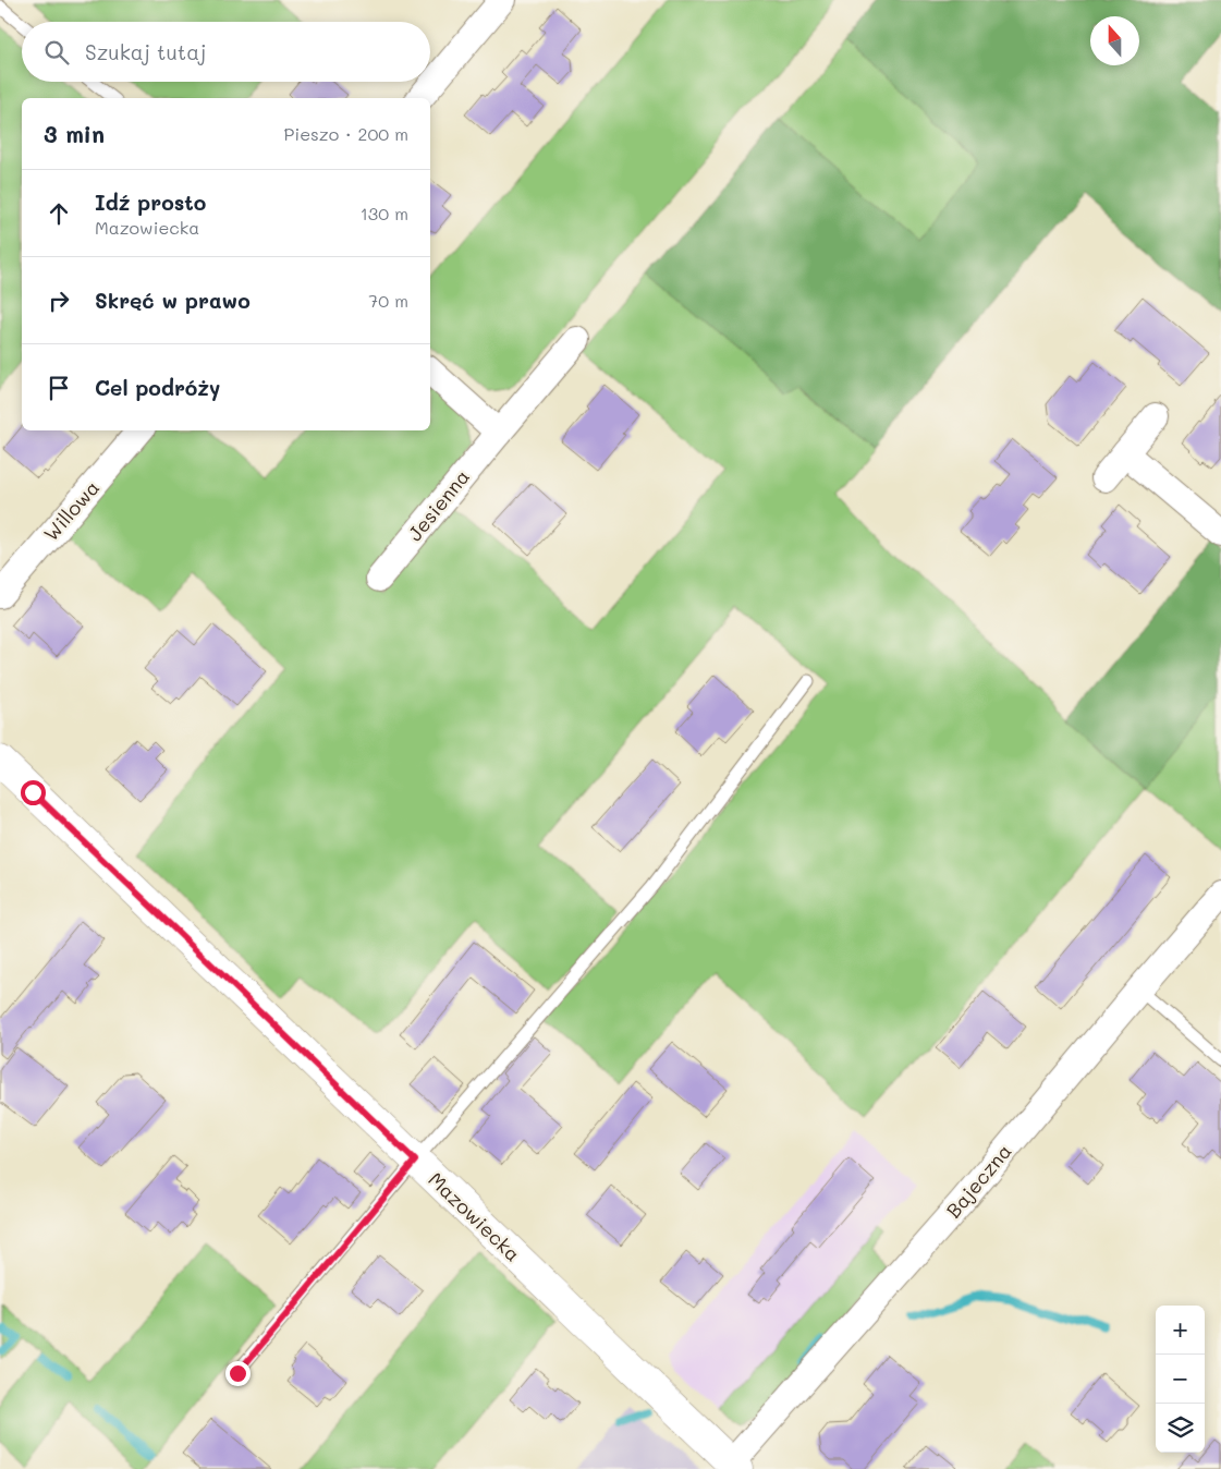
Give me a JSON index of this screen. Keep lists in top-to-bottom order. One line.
{"streets":{"street":["Jesienna","Willowa","Bajeczna","Mazowiecka"]},"crossings":[["Bajeczna","Mazowiecka"]],"north":"top","page":{"search":"Szukaj tutaj","heading":["3 min","Pieszo · 200 m"],"list":[["Idź prosto","Mazowiecka","130 m"],["Skręć w prawo","70 m"],"Cel podróży"],"map_buttons":["+","−"]}}
